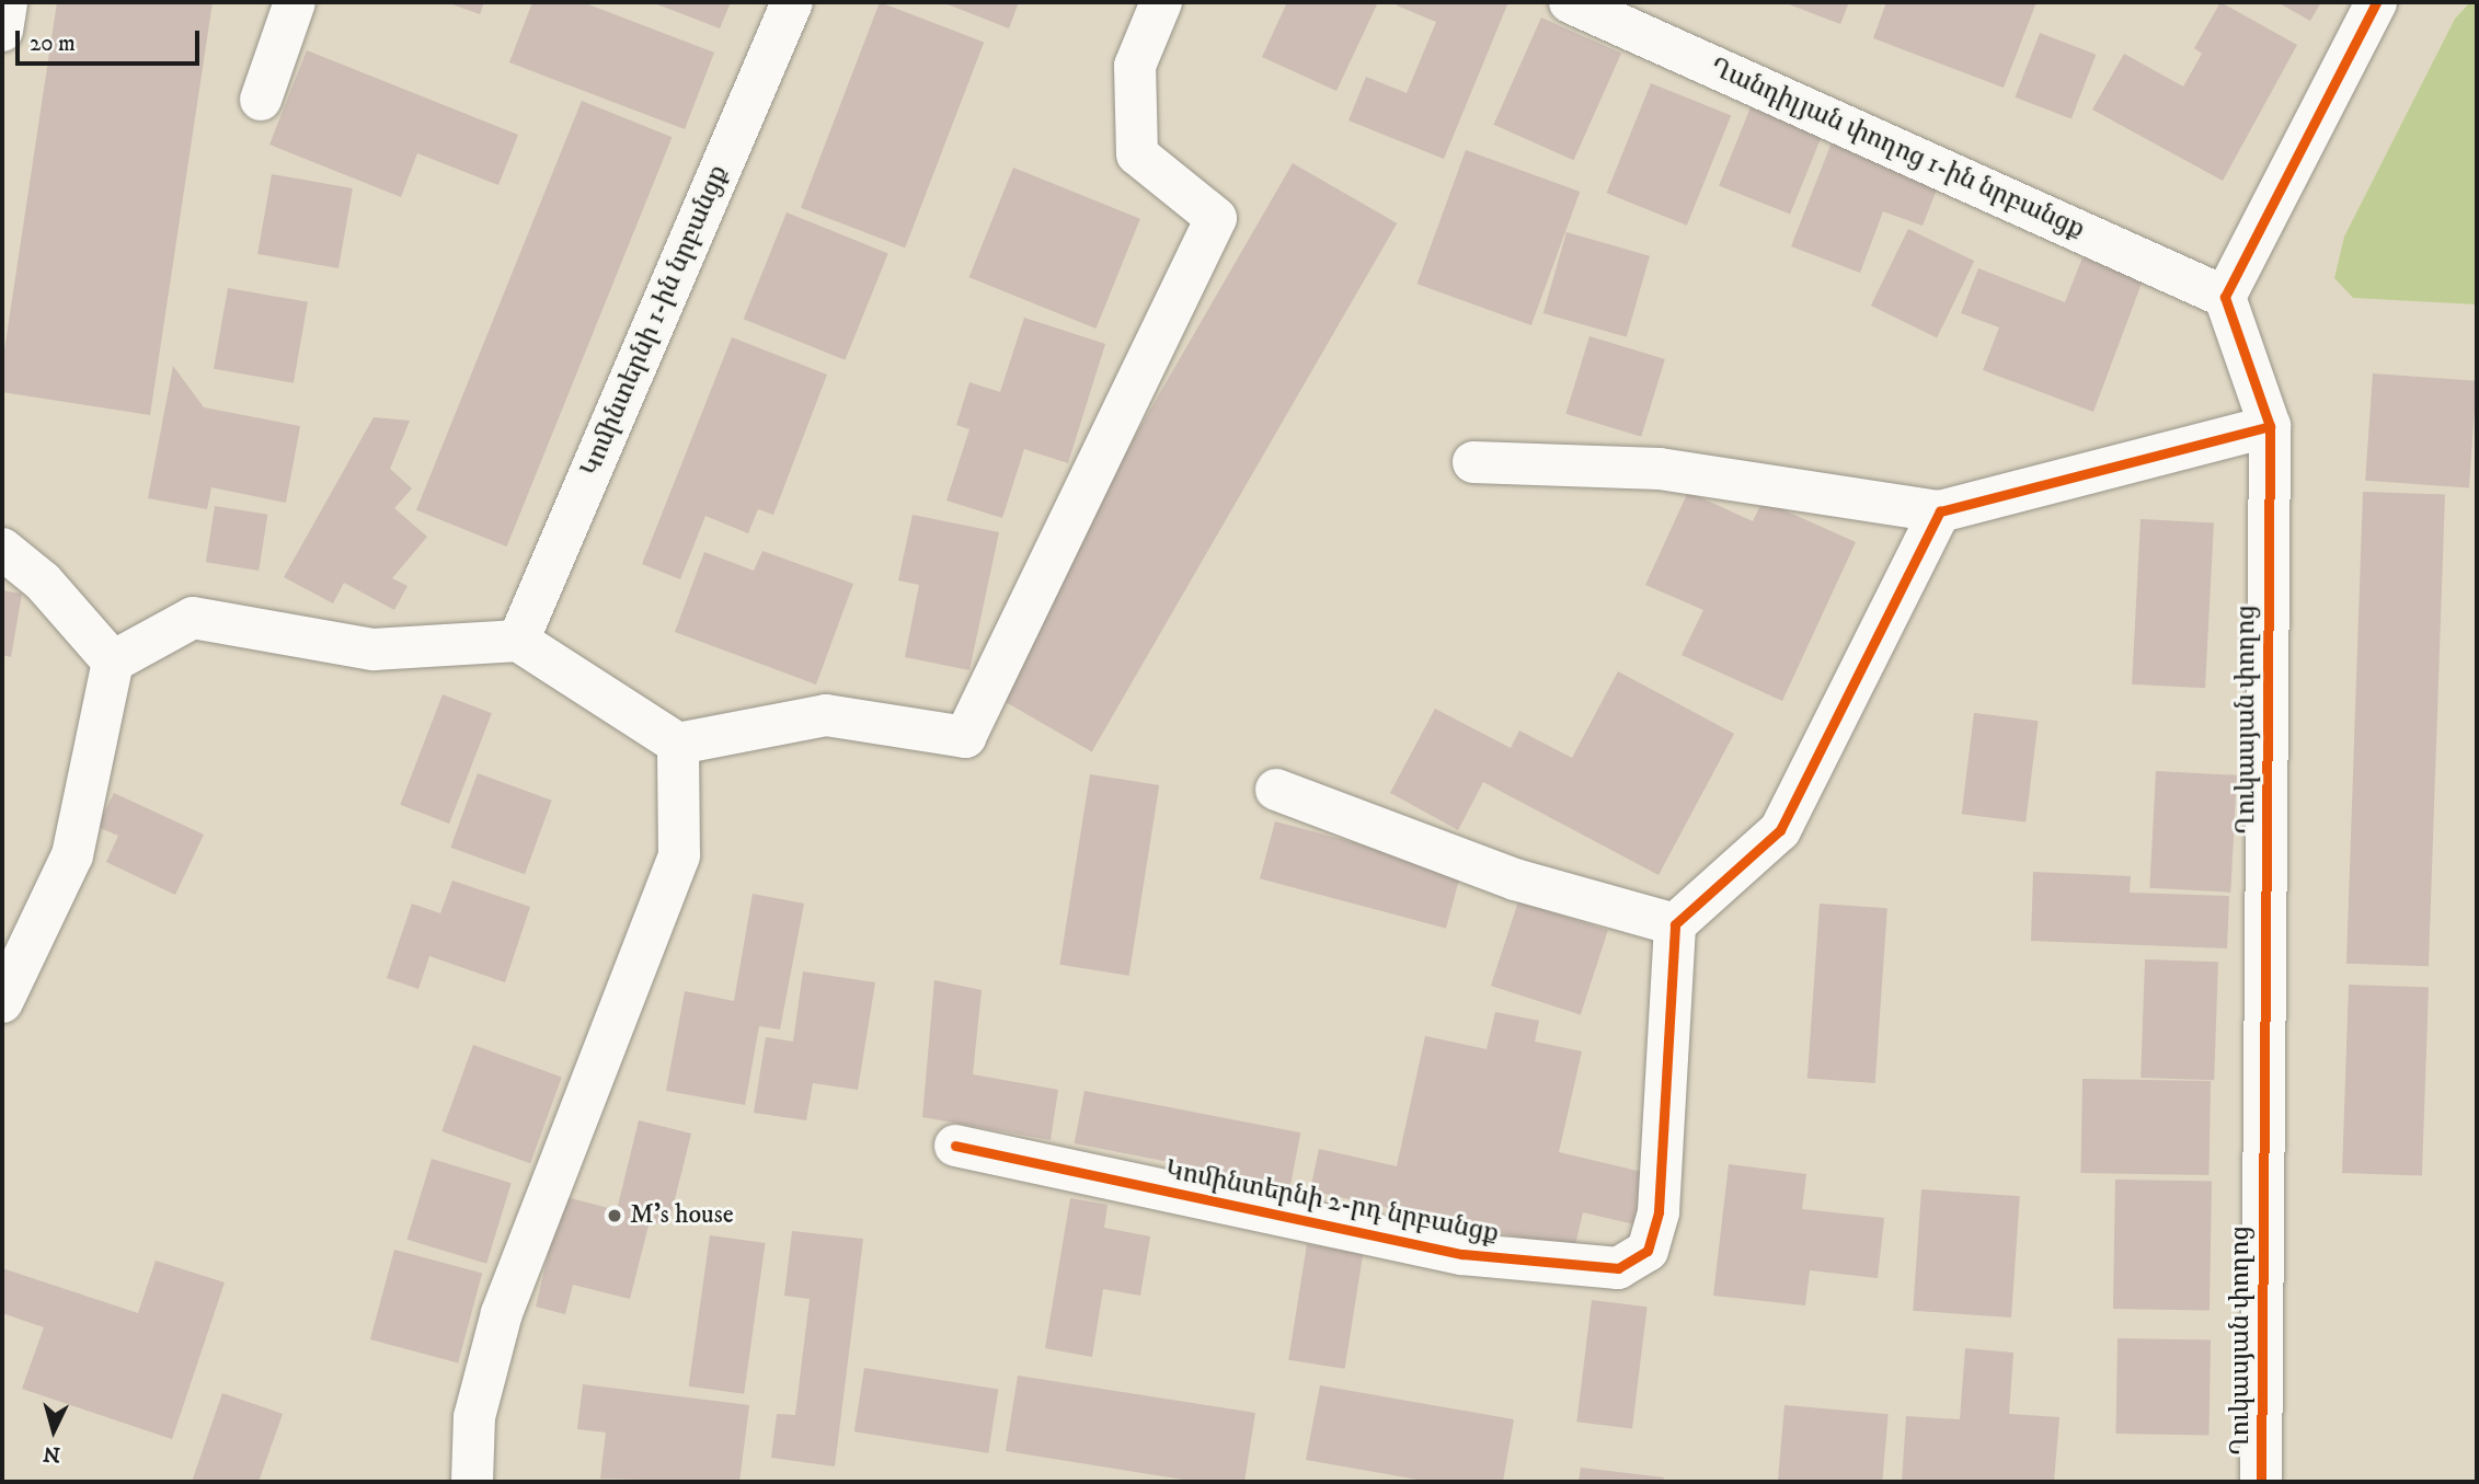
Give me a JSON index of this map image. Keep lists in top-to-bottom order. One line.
{"streets":{"street":["Ղանդիլյան փողոց 1-ին նրբանցք","Կոմինտերնի 1-ին նրբանցք","Ղուկասյան փողոց","Կոմինտերնի 2-րդ նրբանցք"]},"crossings":[["Ղանդիլյան փողոց 1-ին նրբանցք","Ղուկասյան փողոց"]],"places":["M's house"],"scale_bar":"20 m","north":"bottom"}
